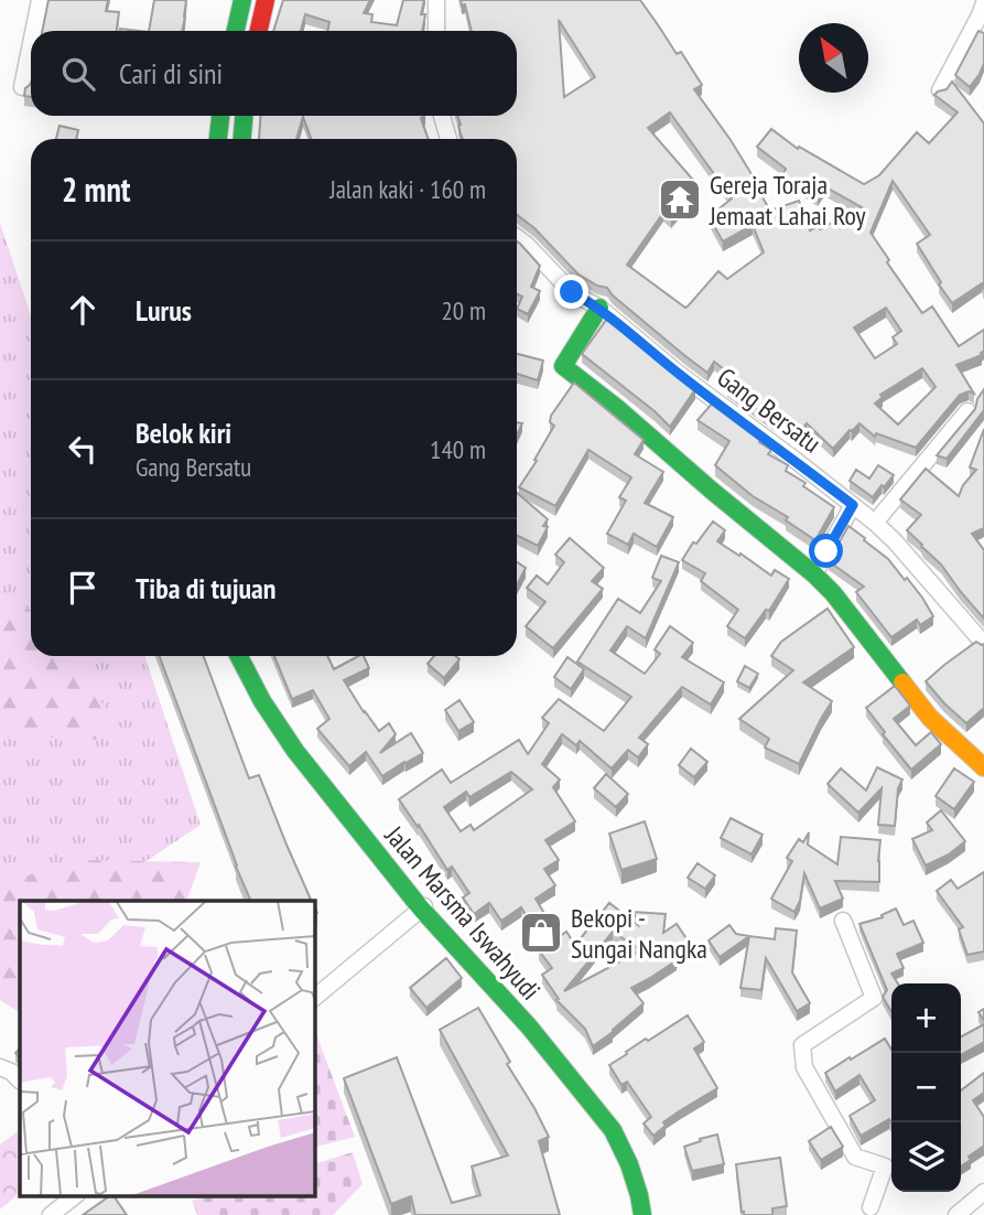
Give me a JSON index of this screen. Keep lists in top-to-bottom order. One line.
{"streets":{"main road":["Jalan Marsma Iswahyudi"],"street":["Gang Bersatu"]},"places":{"temple":["Gereja Toraja Jemaat Lahai Roy"],"shop":["Bekopi - Sungai Nangka"]},"north":"top left","page":{"search":"Cari di sini","heading":["2 mnt","Jalan kaki · 160 m"],"list":[["Lurus","20 m"],["Belok kiri","Gang Bersatu","140 m"],"Tiba di tujuan"],"map_buttons":["+","−"]}}
